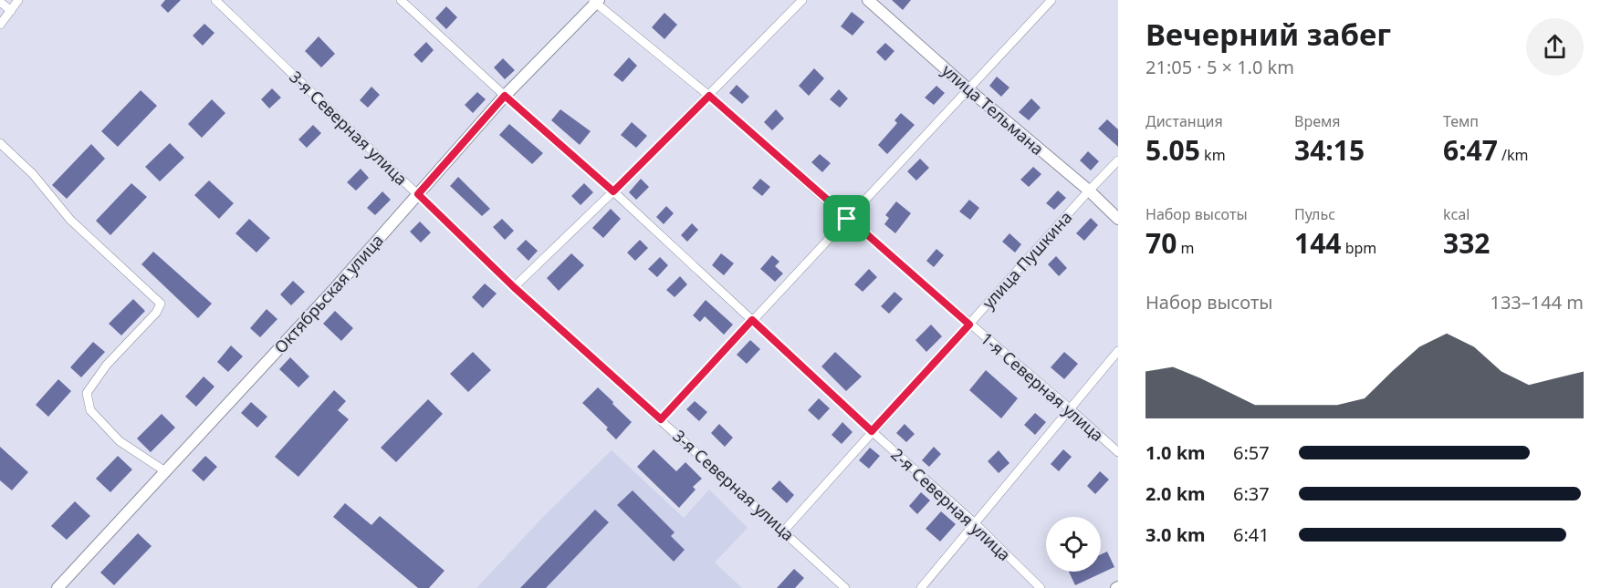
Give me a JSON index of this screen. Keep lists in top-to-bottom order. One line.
{"streets":{"street":["улица Тельмана","3-я Северная улица","улица Пушкина","Октябрьская улица","1-я Северная улица","2-я Северная улица"]},"crossings":[["улица Тельмана","улица Пушкина"],["3-я Северная улица","улица Пушкина"],["3-я Северная улица","Октябрьская улица"],["улица Пушкина","1-я Северная улица"],["улица Пушкина","2-я Северная улица"],["Октябрьская улица","1-я Северная улица"],["Октябрьская улица","2-я Северная улица"]],"page":{"heading":["Вечерний забег","21:05 · 5 × 1.0 km"],"stats":[["Дистанция","5.05 km"],["Время","34:15"],["Темп","6:47 /km"],["Набор высоты","70 m"],["Пульс","144 bpm"],["kcal","332"]],"chart":["Набор высоты","133–144 m"],"list":[{"name":"1.0 km","note":"6:57"},{"name":"2.0 km","note":"6:37"},{"name":"3.0 km","note":"6:41"}]}}
